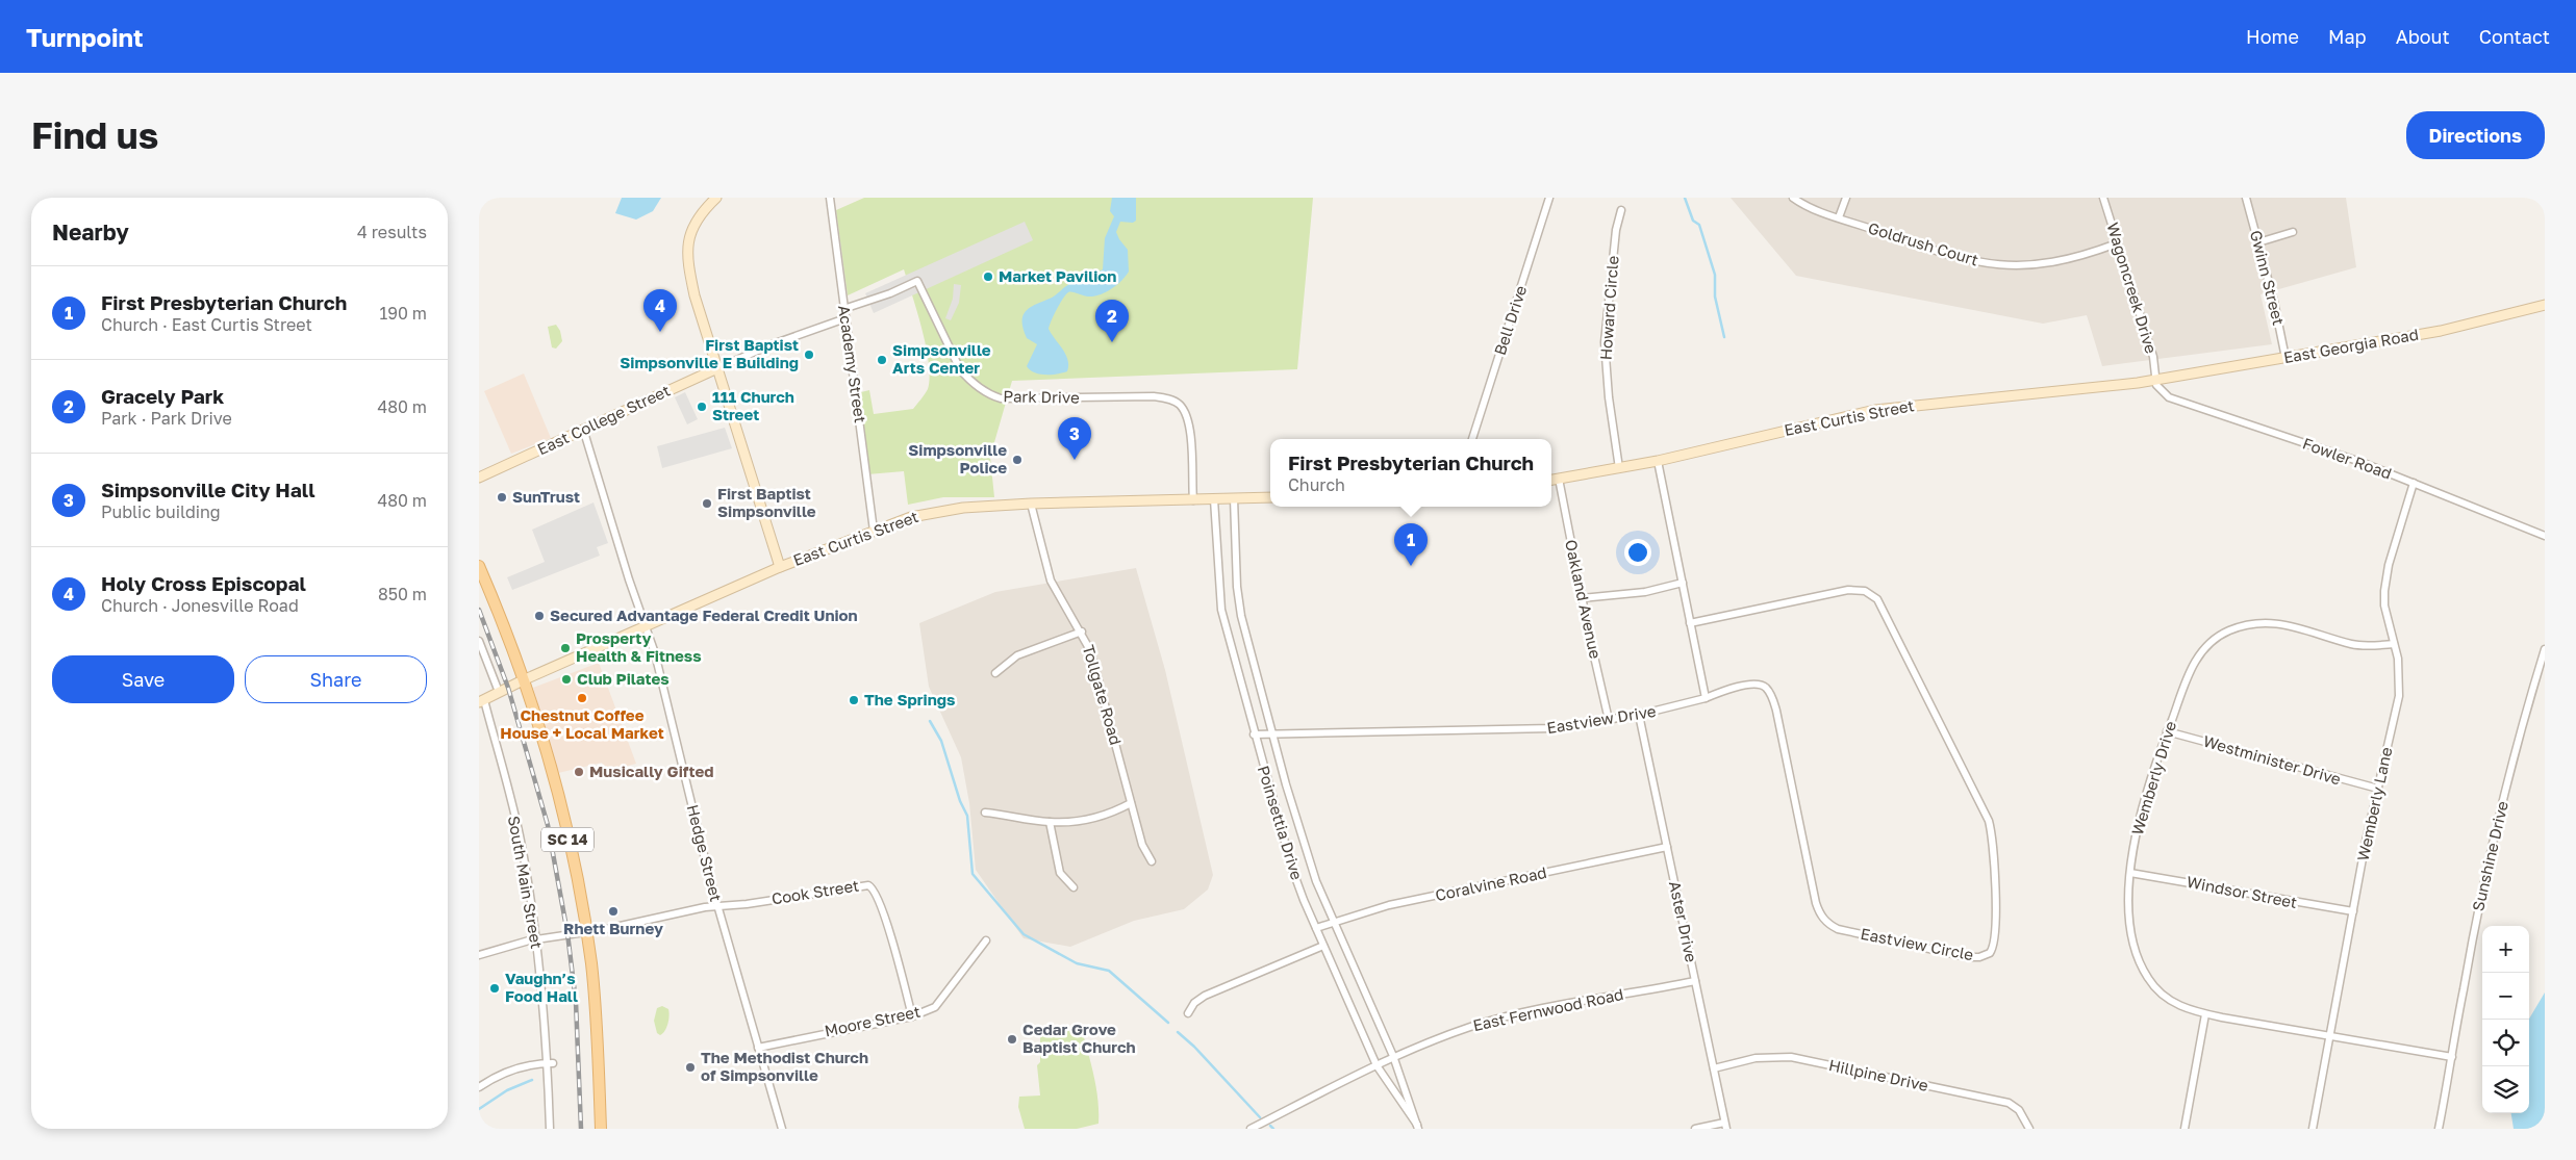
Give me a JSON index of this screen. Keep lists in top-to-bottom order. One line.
{"streets":{"main road":["East Georgia Road","East Curtis Street","East College Street","SC 14"],"street":["Goldrush Court","Gwinn Street","Wagoncreek Drive","Howard Circle","Bell Drive","Academy Street","Park Drive","Fowler Road","Oakland Avenue","Tollgate Road","Eastview Drive","Westminister Drive","Wemberly Drive","Wemberly Lane","Poinsettia Drive","Hedge Street","Sunshine Drive","South Main Street","Coralvine Road","Cook Street","Windsor Street","Aster Drive","Eastview Circle","East Fernwood Road","Moore Street","Hillpine Drive"]},"crossings":[["Goldrush Court","Wagoncreek Drive"],["Gwinn Street","East Georgia Road"],["Wagoncreek Drive","East Georgia Road"],["Wagoncreek Drive","East Curtis Street"],["Wagoncreek Drive","Fowler Road"],["Howard Circle","East Curtis Street"],["East Georgia Road","East Curtis Street"],["East Georgia Road","Fowler Road"],["Academy Street","Park Drive"],["Academy Street","East Curtis Street"],["Academy Street","East College Street"],["Park Drive","East Curtis Street"],["East Curtis Street","Fowler Road"],["East Curtis Street","Oakland Avenue"],["East Curtis Street","Tollgate Road"],["East Curtis Street","Poinsettia Drive"],["East Curtis Street","SC 14"],["East Curtis Street","Hedge Street"],["East Curtis Street","South Main Street"],["East College Street","Hedge Street"],["Fowler Road","Wemberly Lane"],["Oakland Avenue","Eastview Drive"],["Eastview Drive","Poinsettia Drive"],["Eastview Drive","Aster Drive"],["Eastview Drive","Eastview Circle"],["Westminister Drive","Wemberly Drive"],["Westminister Drive","Wemberly Lane"],["Wemberly Drive","Wemberly Lane"],["Wemberly Drive","Sunshine Drive"],["Wemberly Drive","Windsor Street"],["Wemberly Lane","Windsor Street"],["Poinsettia Drive","Coralvine Road"],["Poinsettia Drive","East Fernwood Road"],["Hedge Street","Cook Street"],["Hedge Street","Moore Street"],["Coralvine Road","Aster Drive"],["Cook Street","Moore Street"],["Aster Drive","East Fernwood Road"],["Aster Drive","Hillpine Drive"]],"places":["Market Pavilion","First Baptist Simpsonville E Building","Simpsonville Arts Center","111 Church Street","Simpsonville Police","SunTrust","First Baptist Simpsonville","Secured Advantage Federal Credit Union","Prosperty Health & Fitness","Club Pilates","Chestnut Coffee House + Local Market","The Springs","Musically Gifted","Rhett Burney","Vaughn’s Food Hall","Cedar Grove Baptist Church","The Methodist Church of Simpsonville"],"page":{"header":"Turnpoint","nav":["Home","Map","About","Contact"],"buttons":["Directions",["Save","Share"]],"title":"Find us","heading":["Nearby","4 results"],"list":[{"mark":"1","name":"First Presbyterian Church","note":"Church · East Curtis Street","value":"190 m"},{"mark":"2","name":"Gracely Park","note":"Park · Park Drive","value":"480 m"},{"mark":"3","name":"Simpsonville City Hall","note":"Public building","value":"480 m"},{"mark":"4","name":"Holy Cross Episcopal","note":"Church · Jonesville Road","value":"850 m"}],"pins":["4","2","3","1"],"popup":["First Presbyterian Church","Church"],"map_buttons":["+","−"]}}
